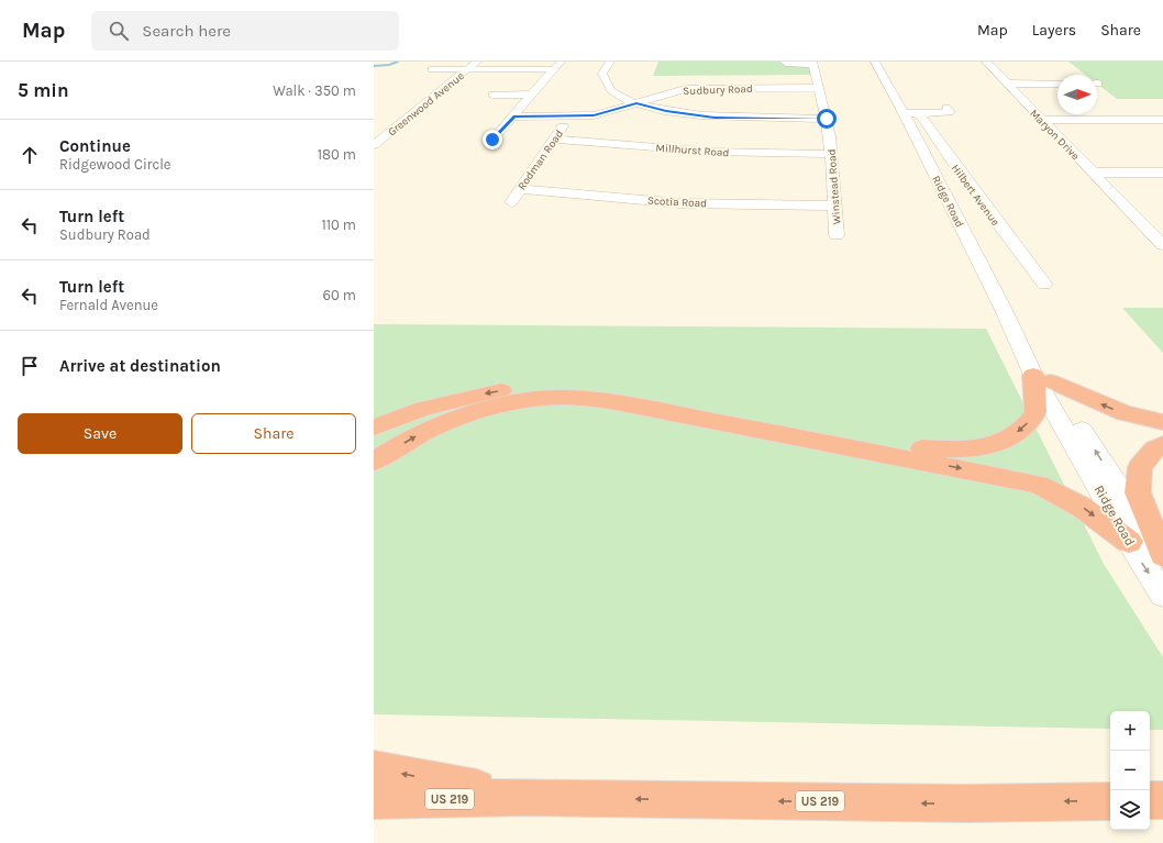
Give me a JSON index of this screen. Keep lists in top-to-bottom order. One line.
{"streets":{"highway":["US 219"],"street":["Sudbury Road","Greenwood Avenue","Maryon Drive","Millhurst Road","Rodman Road","Winstead Road","Hilbert Avenue","Scotia Road","Ridge Road"]},"crossings":[["Sudbury Road","Rodman Road"],["Sudbury Road","Winstead Road"],["Millhurst Road","Rodman Road"],["Millhurst Road","Winstead Road"],["Rodman Road","Scotia Road"],["Winstead Road","Scotia Road"],["Hilbert Avenue","Ridge Road"]],"north":"right","page":{"header":"Map","search":"Search here","nav":["Map","Layers","Share"],"heading":["5 min","Walk · 350 m"],"list":[["Continue","Ridgewood Circle","180 m"],["Turn left","Sudbury Road","110 m"],["Turn left","Fernald Avenue","60 m"],"Arrive at destination"],"buttons":["Save","Share"],"map_buttons":["+","−"]}}
